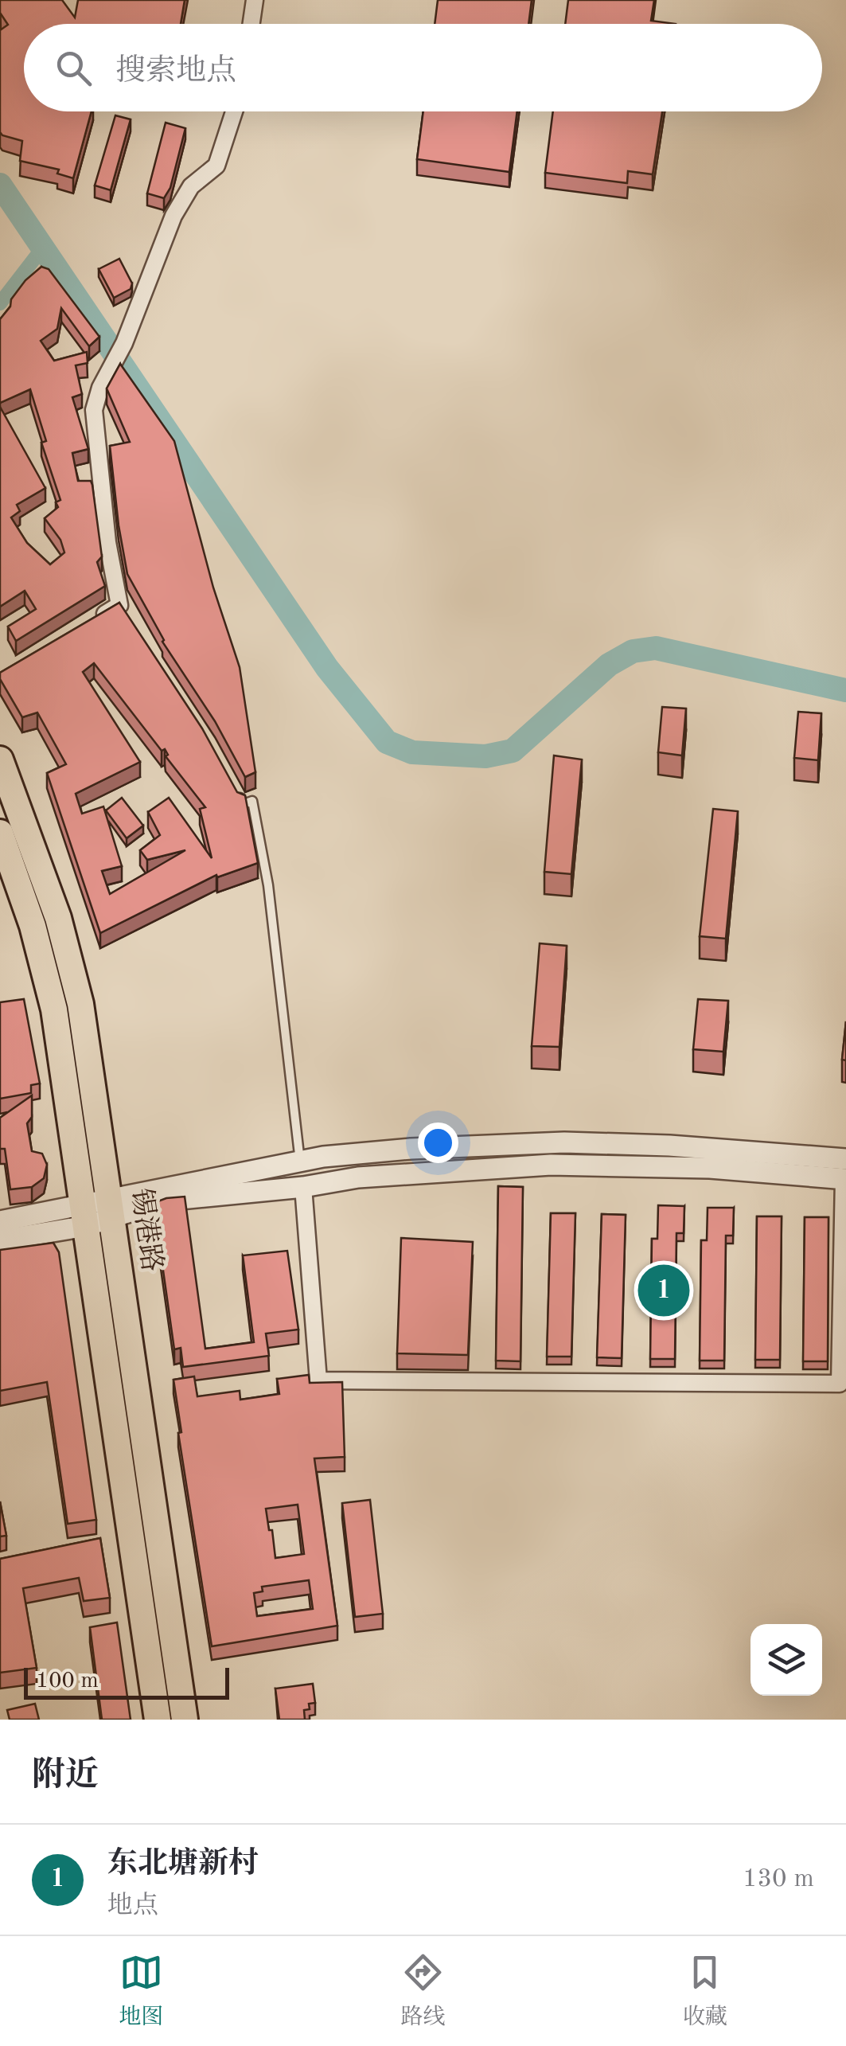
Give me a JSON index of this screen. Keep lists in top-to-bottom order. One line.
{"streets":{"main road":["锡港路"]},"scale_bar":"100 m","page":{"search":"搜索地点","pins":"1","scale":"100 m","heading":"附近","list":[{"mark":"1","name":"东北塘新村","note":"地点","value":"130 m"}],"nav":["地图","路线","收藏"]}}
